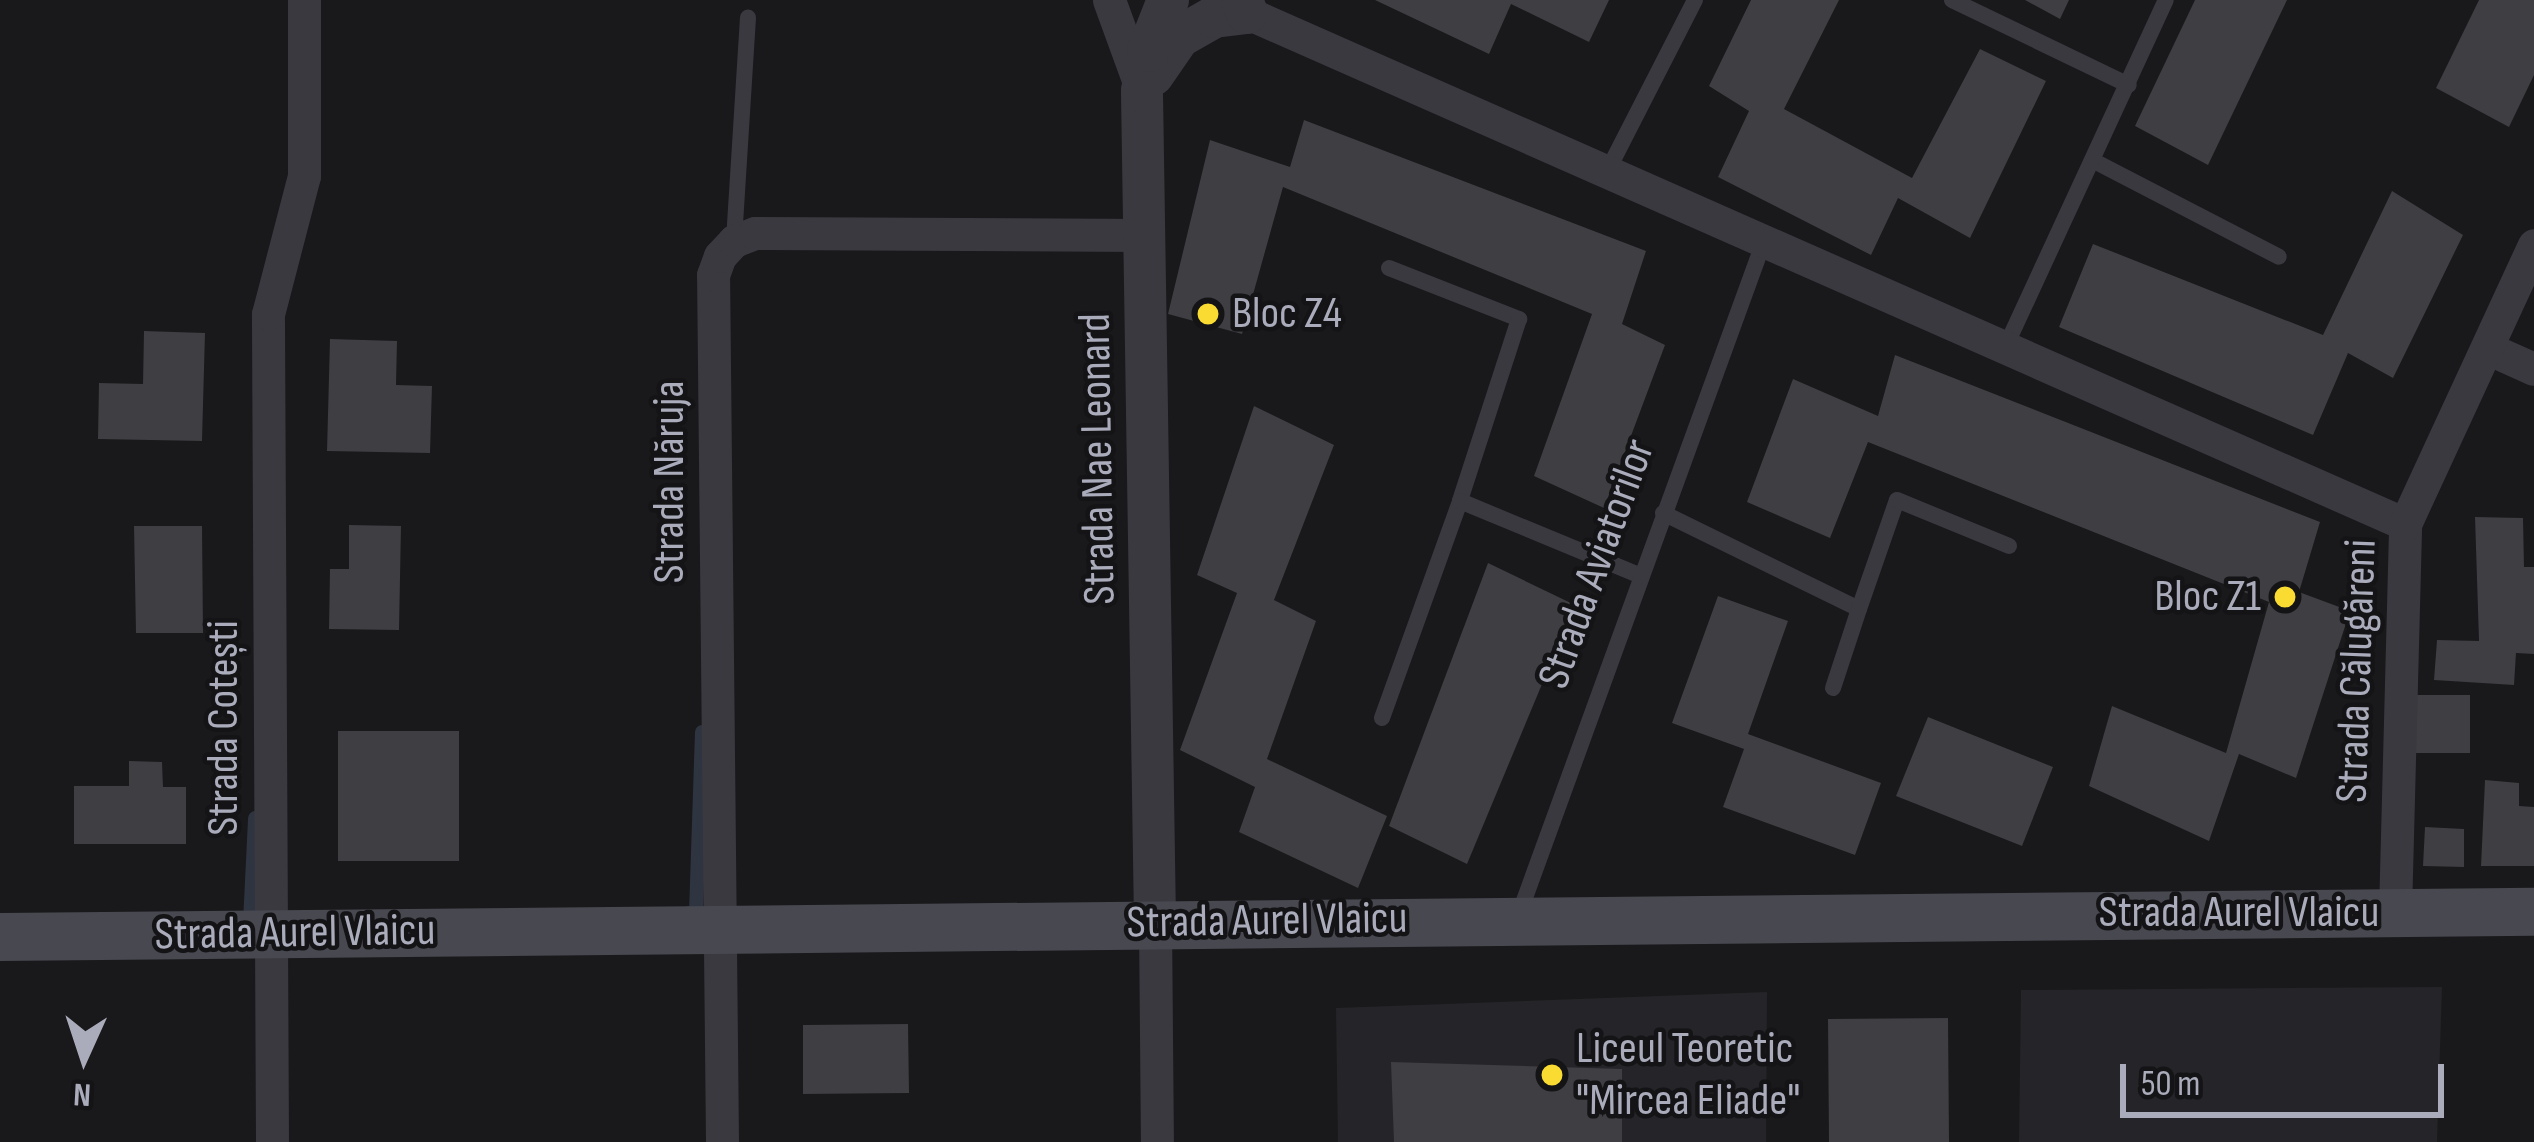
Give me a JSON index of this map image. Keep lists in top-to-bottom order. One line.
{"streets":{"main road":["Strada Aurel Vlaicu"],"street":["Strada Nae Leonard","Strada Năruja","Strada Călugăreni","Strada Cotești"],"lane":["Strada Aviatorilor"]},"crossings":[["Strada Nae Leonard","Strada Aurel Vlaicu"],["Strada Năruja","Strada Aurel Vlaicu"],["Strada Aviatorilor","Strada Aurel Vlaicu"],["Strada Călugăreni","Strada Aurel Vlaicu"],["Strada Cotești","Strada Aurel Vlaicu"]],"places":["Bloc Z4","Bloc Z1","Liceul Teoretic \"Mircea Eliade\""],"scale_bar":"50 m","north":"bottom"}
